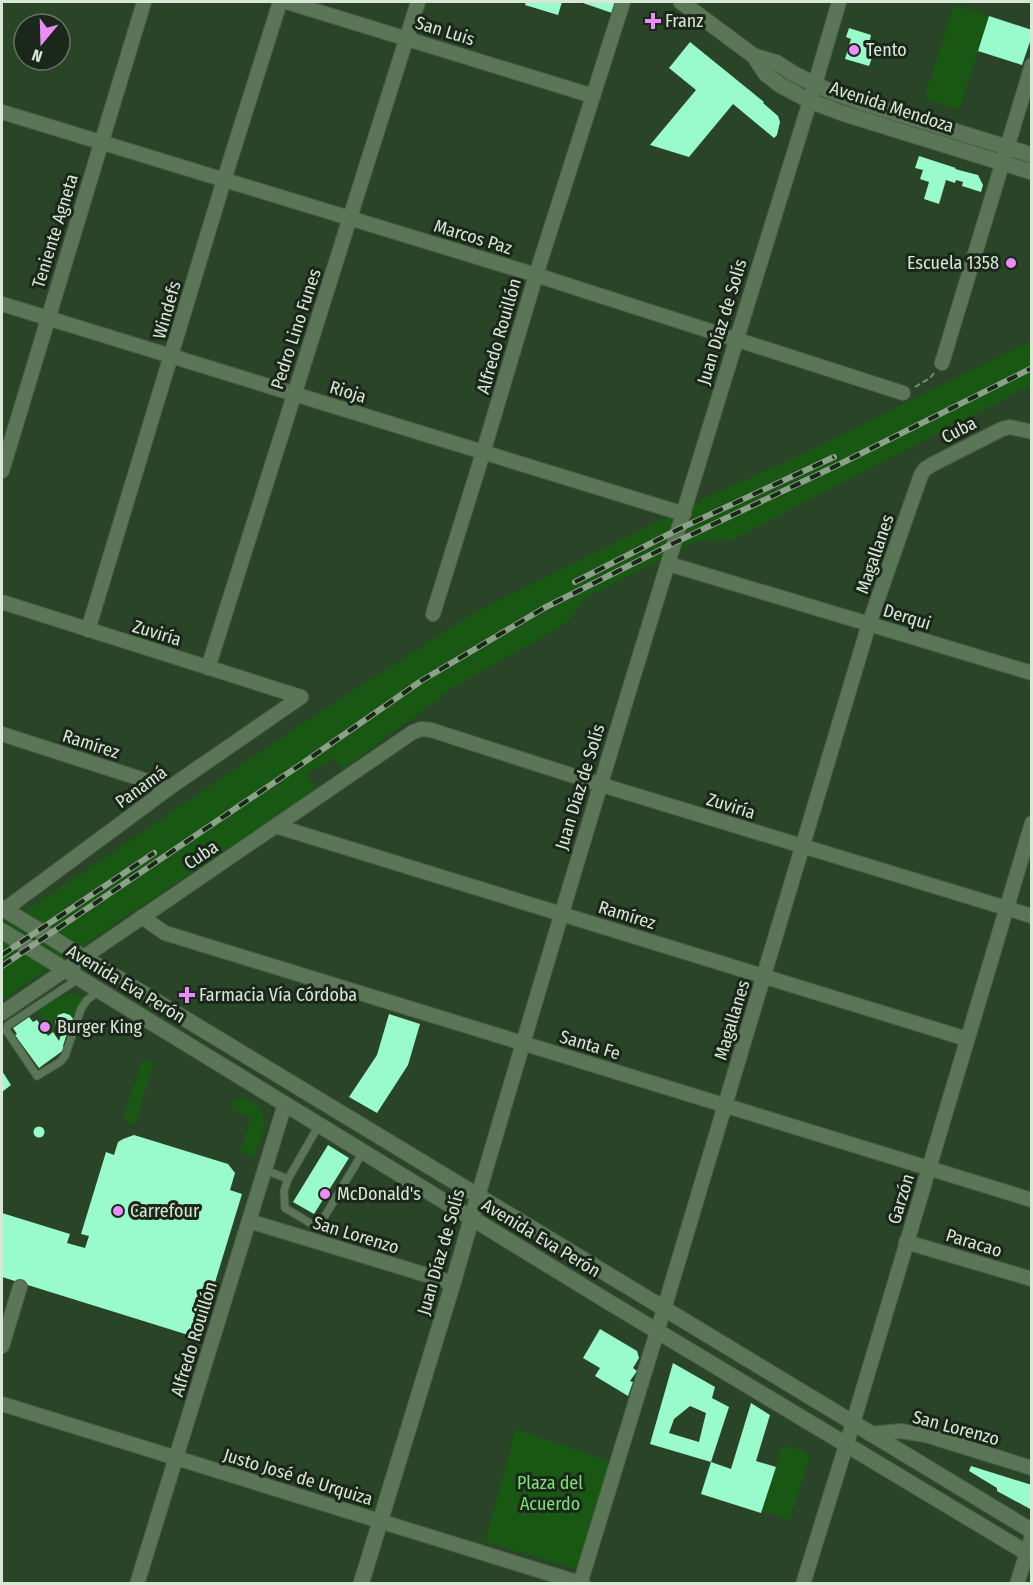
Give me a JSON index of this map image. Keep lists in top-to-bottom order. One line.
{"streets":{"main road":["Avenida Mendoza","Juan Díaz de Solís","Avenida Eva Perón"],"street":["San Luis","Teniente Agneta","Marcos Paz","Windefs","Pedro Lino Funes","Alfredo Rouillón","Rioja","Cuba","Magallanes","Derqui","Zuviría","Ramírez","Panamá","Santa Fe","Garzón","San Lorenzo","Paracao","Justo José de Urquiza"]},"crossings":[["San Luis","Pedro Lino Funes"],["San Luis","Alfredo Rouillón"],["Avenida Mendoza","Juan Díaz de Solís"],["Teniente Agneta","Marcos Paz"],["Teniente Agneta","Rioja"],["Marcos Paz","Windefs"],["Marcos Paz","Juan Díaz de Solís"],["Marcos Paz","Pedro Lino Funes"],["Marcos Paz","Alfredo Rouillón"],["Windefs","Rioja"],["Windefs","Zuviría"],["Juan Díaz de Solís","Rioja"],["Juan Díaz de Solís","Derqui"],["Juan Díaz de Solís","Zuviría"],["Juan Díaz de Solís","Ramírez"],["Juan Díaz de Solís","Avenida Eva Perón"],["Juan Díaz de Solís","Santa Fe"],["Juan Díaz de Solís","San Lorenzo"],["Juan Díaz de Solís","Justo José de Urquiza"],["Pedro Lino Funes","Rioja"],["Pedro Lino Funes","Zuviría"],["Alfredo Rouillón","Rioja"],["Alfredo Rouillón","Avenida Eva Perón"],["Alfredo Rouillón","San Lorenzo"],["Alfredo Rouillón","Justo José de Urquiza"],["Cuba","Magallanes"],["Cuba","Zuviría"],["Cuba","Ramírez"],["Cuba","Avenida Eva Perón"],["Cuba","Santa Fe"],["Magallanes","Derqui"],["Magallanes","Zuviría"],["Magallanes","Ramírez"],["Magallanes","Avenida Eva Perón"],["Magallanes","Santa Fe"],["Magallanes","Justo José de Urquiza"],["Zuviría","Panamá"],["Zuviría","Garzón"],["Ramírez","Panamá"],["Ramírez","Garzón"],["Panamá","Avenida Eva Perón"],["Avenida Eva Perón","Garzón"],["Avenida Eva Perón","San Lorenzo"],["Santa Fe","Garzón"],["Garzón","Paracao"]],"parks":["Plaza del Acuerdo"],"places":{"health":["Franz","Farmacia Vía Córdoba"],"other":["Tento","Escuela 1358","Burger King","McDonald's","Carrefour"]},"north":"bottom"}
